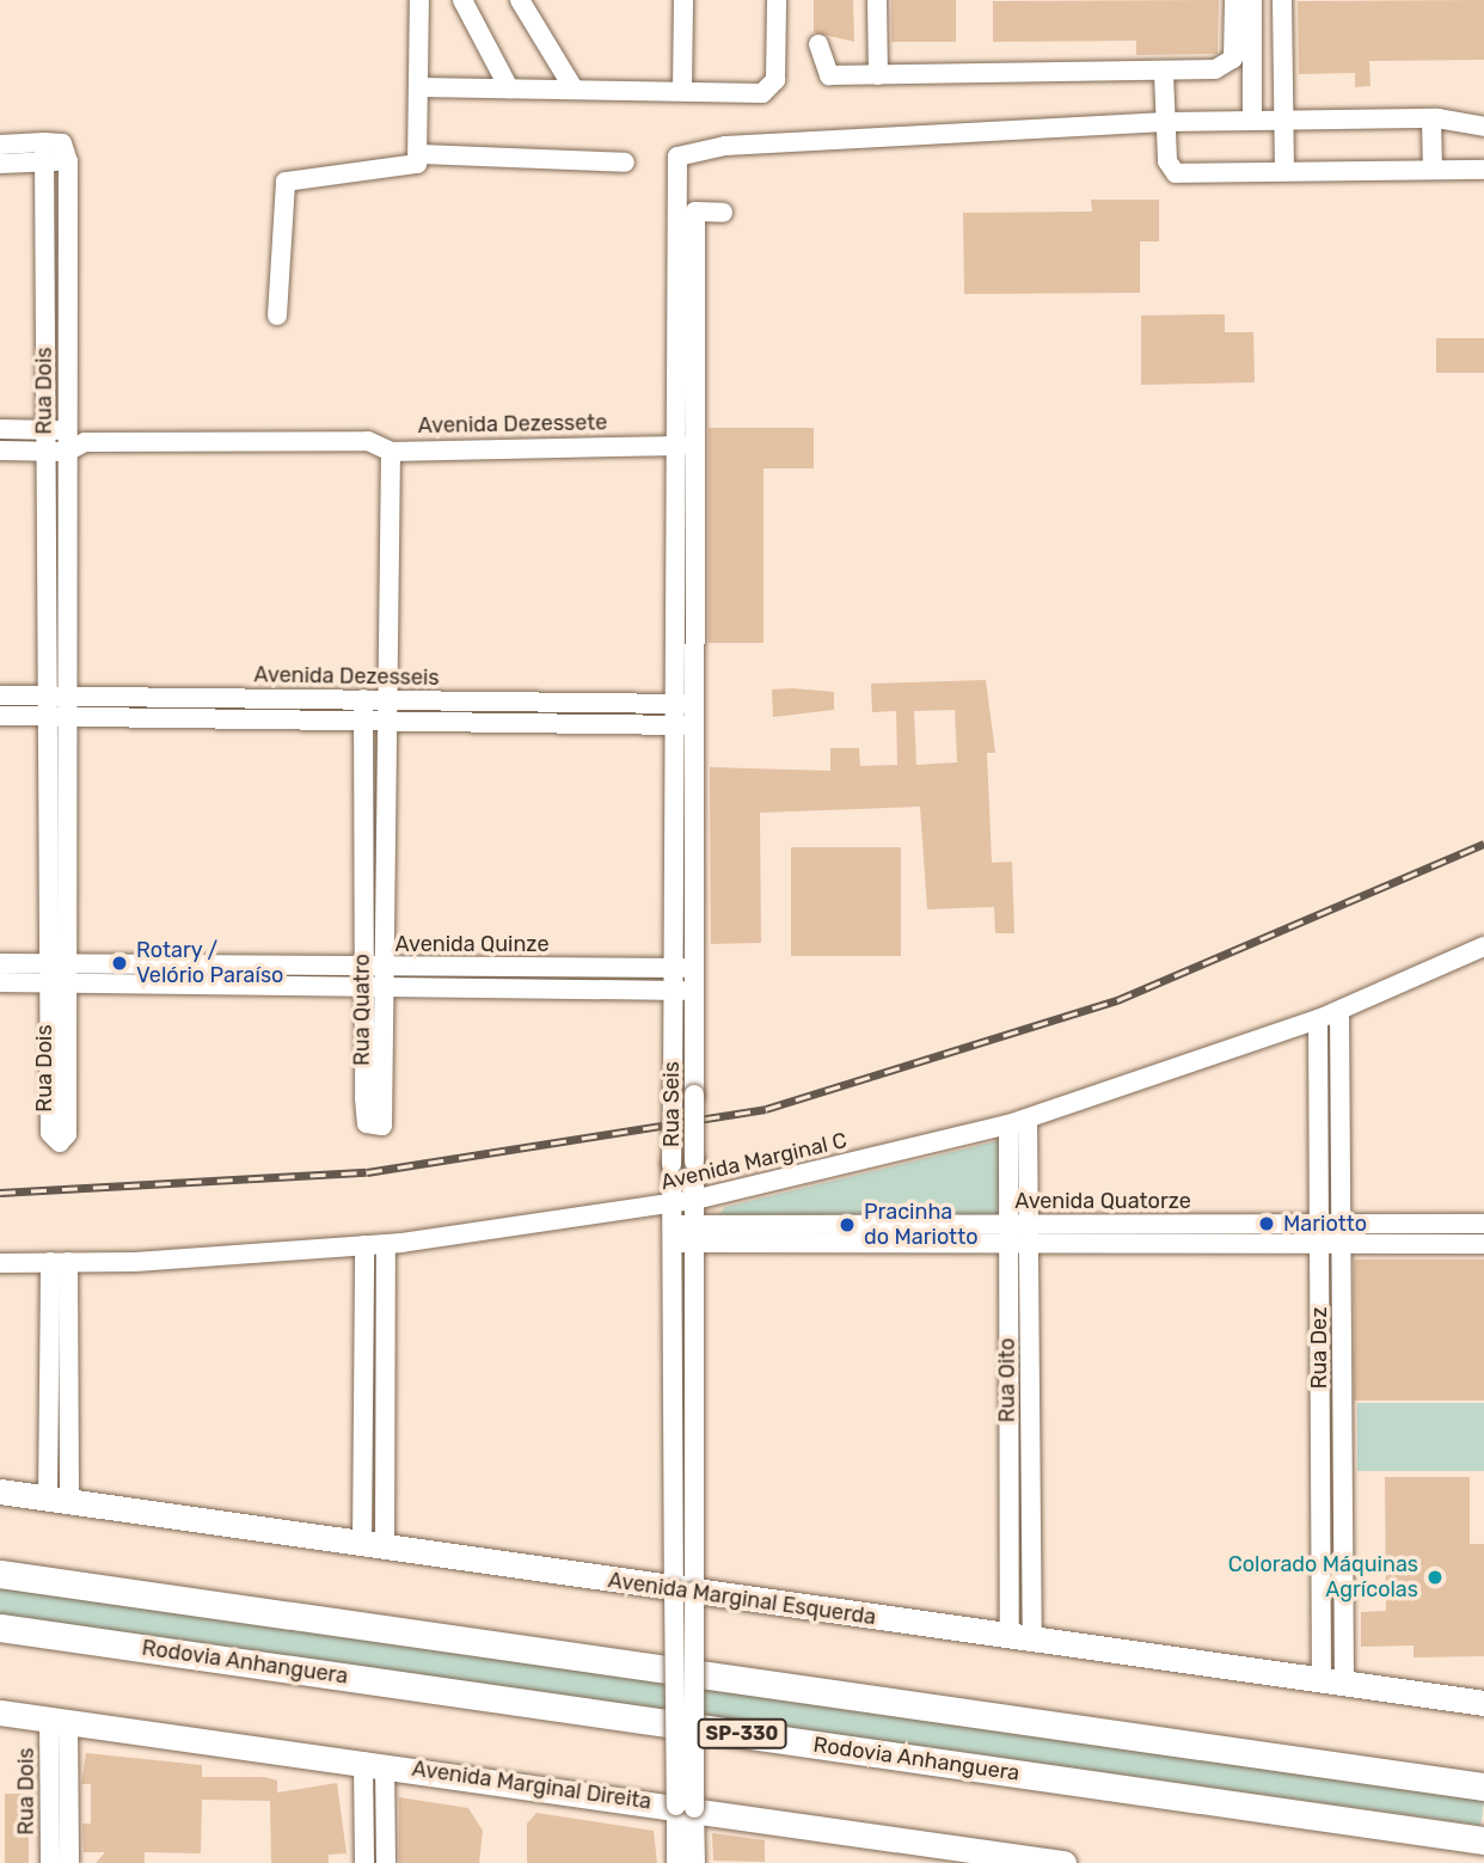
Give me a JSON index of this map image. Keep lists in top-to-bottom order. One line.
{"streets":{"highway":["Rodovia Anhanguera","SP-330"],"main road":["Avenida Marginal Esquerda","Avenida Marginal Direita"],"street":["Rua Dois","Avenida Dezessete","Avenida Dezesseis","Avenida Quinze","Rua Quatro","Rua Seis","Avenida Marginal C","Avenida Quatorze","Rua Dez","Rua Oito"]},"crossings":[["Rua Dois","Avenida Dezessete"],["Rua Dois","Avenida Dezesseis"],["Rua Dois","Avenida Quinze"],["Rua Dois","Avenida Marginal Direita"],["Avenida Dezessete","Rua Quatro"],["Avenida Dezessete","Rua Seis"],["Avenida Dezesseis","Rua Quatro"],["Avenida Dezesseis","Rua Seis"],["Avenida Quinze","Rua Quatro"],["Avenida Quinze","Rua Seis"],["Rua Seis","Avenida Marginal C"],["Rua Seis","Avenida Quatorze"],["Rua Seis","Avenida Marginal Esquerda"],["Rua Seis","Avenida Marginal Direita"],["Avenida Marginal C","Rua Dez"],["Avenida Marginal C","Rua Oito"],["Avenida Quatorze","Rua Dez"],["Avenida Quatorze","Rua Oito"],["Rua Dez","Avenida Marginal Esquerda"],["Rua Oito","Avenida Marginal Esquerda"]],"places":["Rotary / Velório Paraíso","Mariotto","Pracinha do Mariotto","Colorado Máquinas Agrícolas"]}
